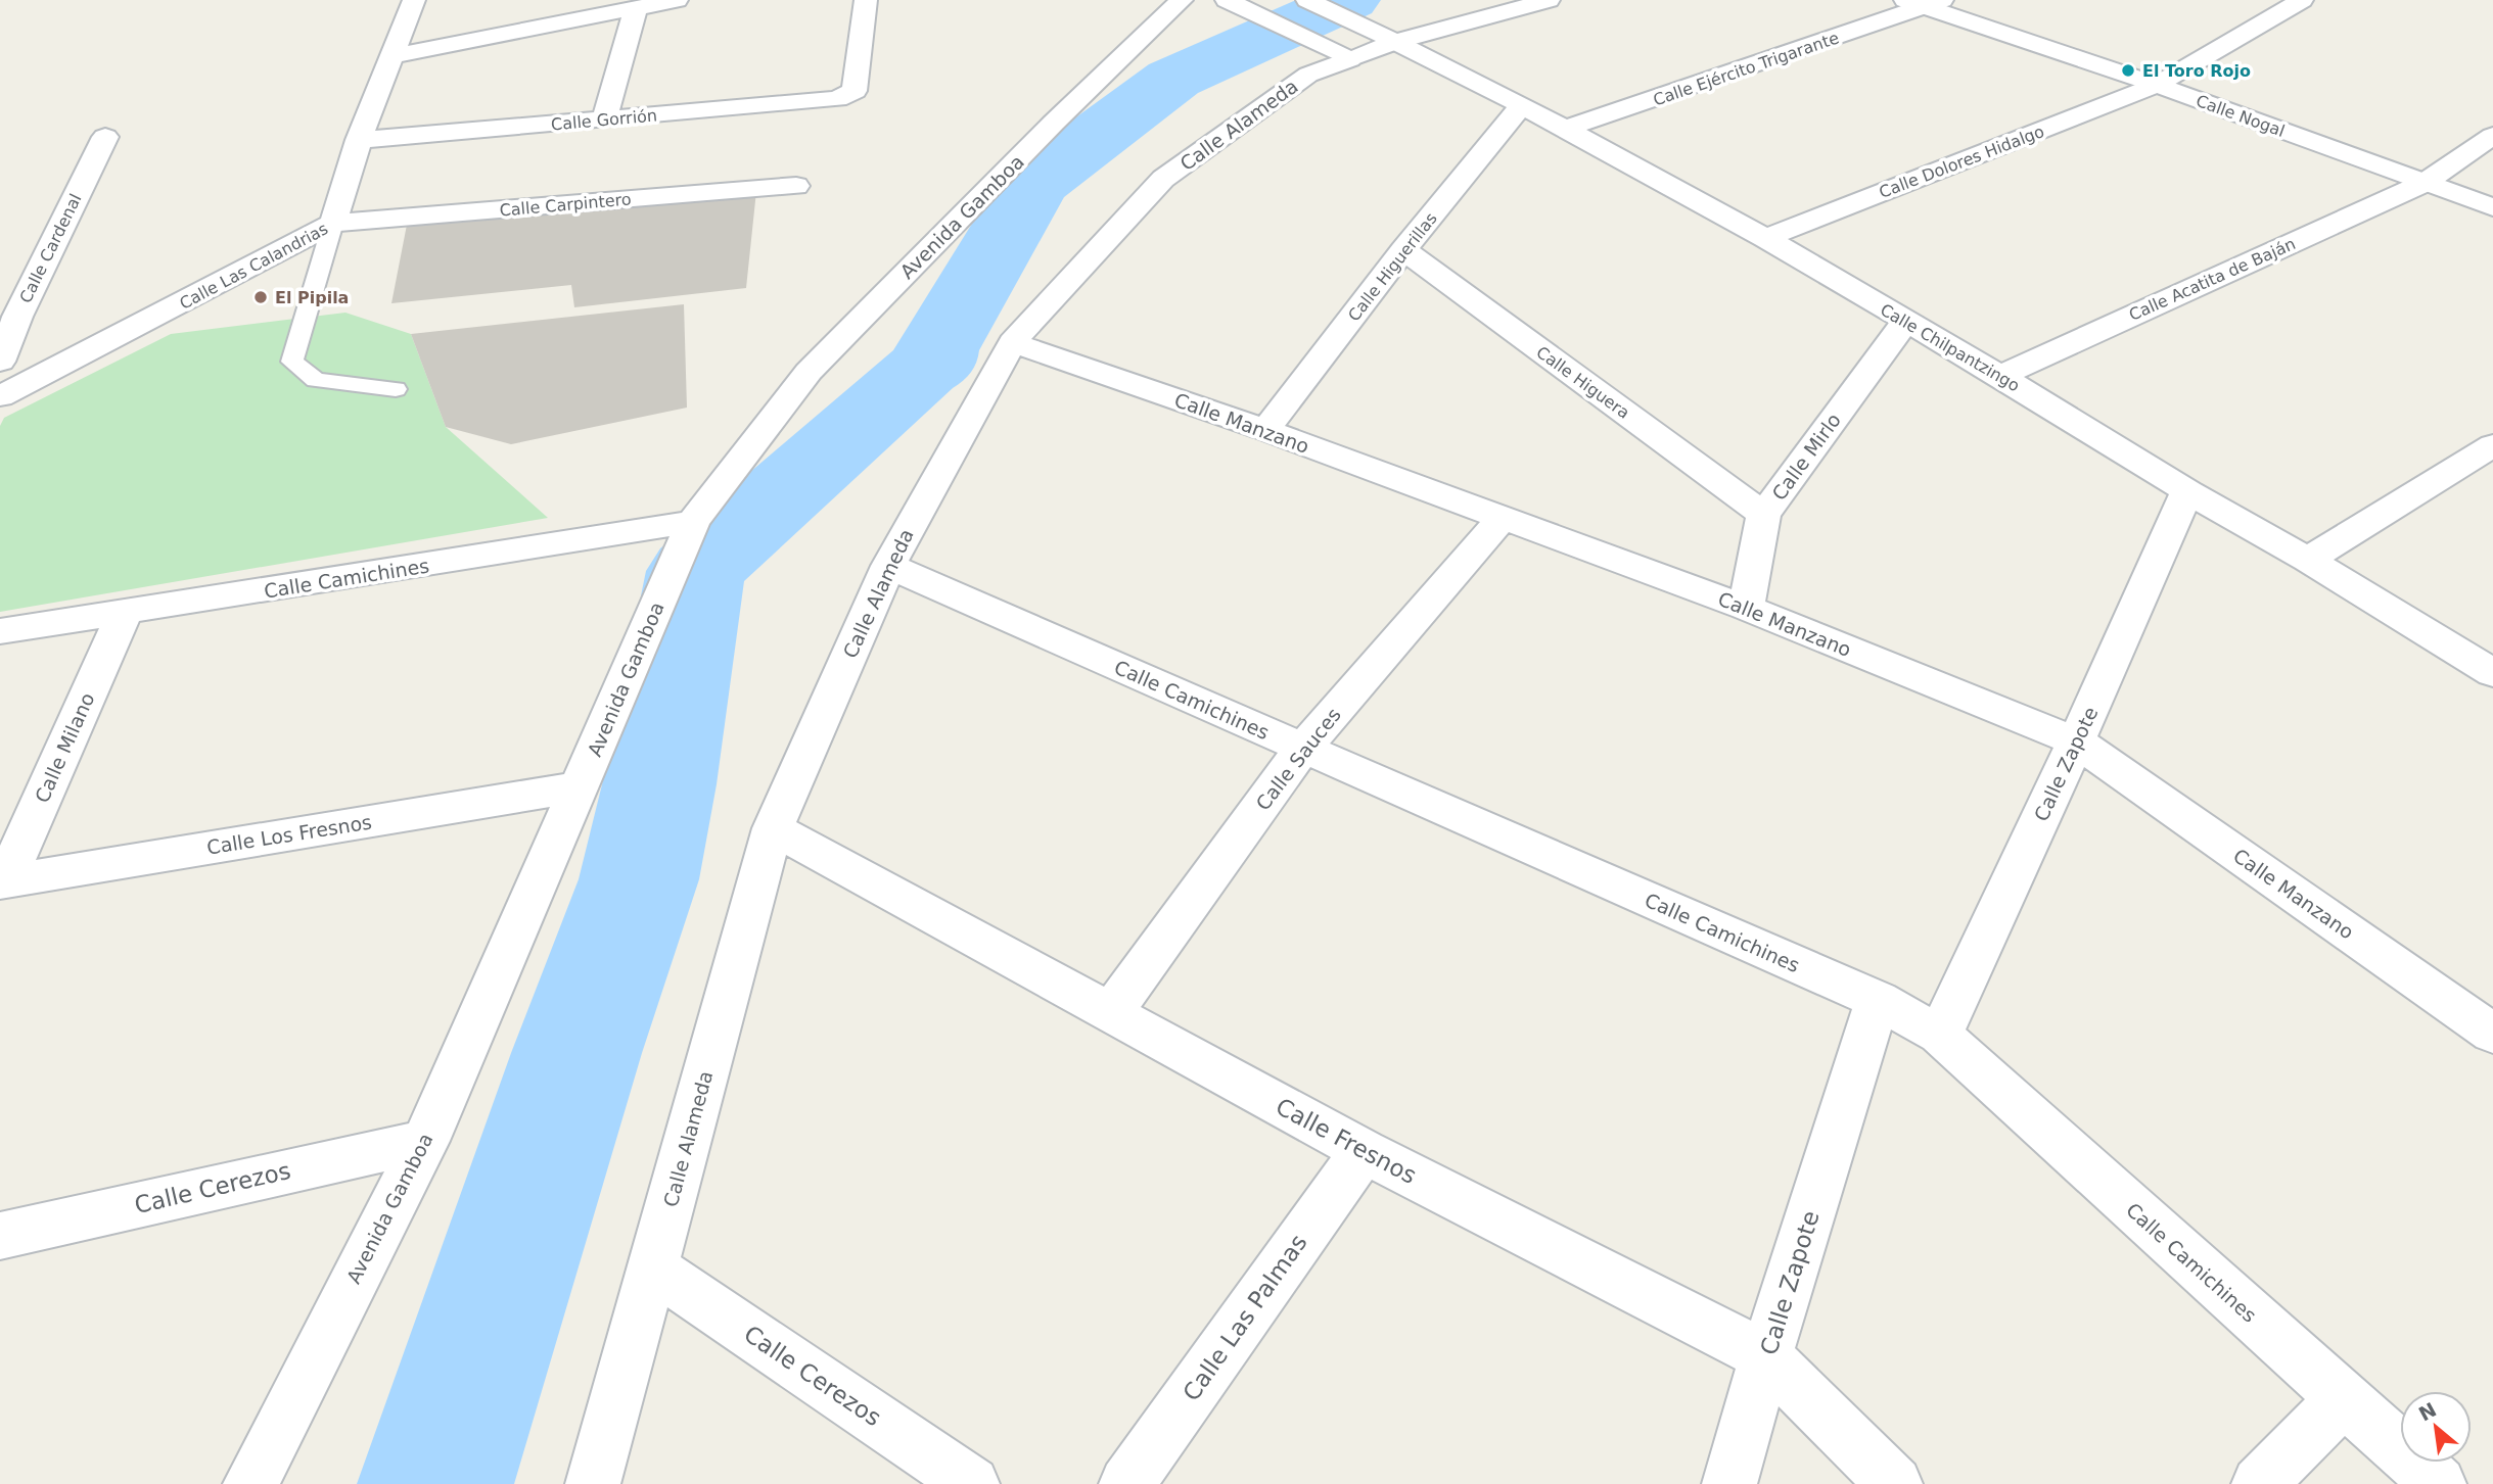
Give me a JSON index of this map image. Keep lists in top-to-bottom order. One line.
{"streets":{"street":["Calle Ejército Trigarante","Calle Nogal","Calle Gorrión","Calle Alameda","Calle Dolores Hidalgo","Calle Carpintero","Avenida Gamboa","Calle Cardenal","Calle Las Calandrias","Calle Higuerillas","Calle Acatita de Baján","Calle Chilpantzingo","Calle Higuera","Calle Manzano","Calle Mirlo","Calle Camichines","Calle Milano","Calle Sauces","Calle Zapote","Calle Los Fresnos","Calle Fresnos","Calle Cerezos","Calle Las Palmas"]},"crossings":[["Calle Ejército Trigarante","Calle Nogal"],["Calle Ejército Trigarante","Calle Chilpantzingo"],["Calle Nogal","Calle Dolores Hidalgo"],["Calle Nogal","Calle Acatita de Baján"],["Calle Gorrión","Calle Las Calandrias"],["Calle Alameda","Calle Chilpantzingo"],["Calle Alameda","Calle Manzano"],["Calle Alameda","Calle Camichines"],["Calle Alameda","Calle Fresnos"],["Calle Alameda","Calle Cerezos"],["Calle Dolores Hidalgo","Calle Chilpantzingo"],["Calle Carpintero","Calle Las Calandrias"],["Avenida Gamboa","Calle Camichines"],["Avenida Gamboa","Calle Los Fresnos"],["Avenida Gamboa","Calle Cerezos"],["Calle Higuerillas","Calle Chilpantzingo"],["Calle Higuerillas","Calle Higuera"],["Calle Higuerillas","Calle Manzano"],["Calle Acatita de Baján","Calle Chilpantzingo"],["Calle Chilpantzingo","Calle Mirlo"],["Calle Chilpantzingo","Calle Zapote"],["Calle Higuera","Calle Mirlo"],["Calle Manzano","Calle Mirlo"],["Calle Manzano","Calle Sauces"],["Calle Manzano","Calle Zapote"],["Calle Camichines","Calle Milano"],["Calle Camichines","Calle Sauces"],["Calle Camichines","Calle Zapote"],["Calle Milano","Calle Los Fresnos"],["Calle Sauces","Calle Fresnos"],["Calle Zapote","Calle Fresnos"],["Calle Fresnos","Calle Las Palmas"]],"places":["El Toro Rojo","El Pipila"],"north":"top left"}
